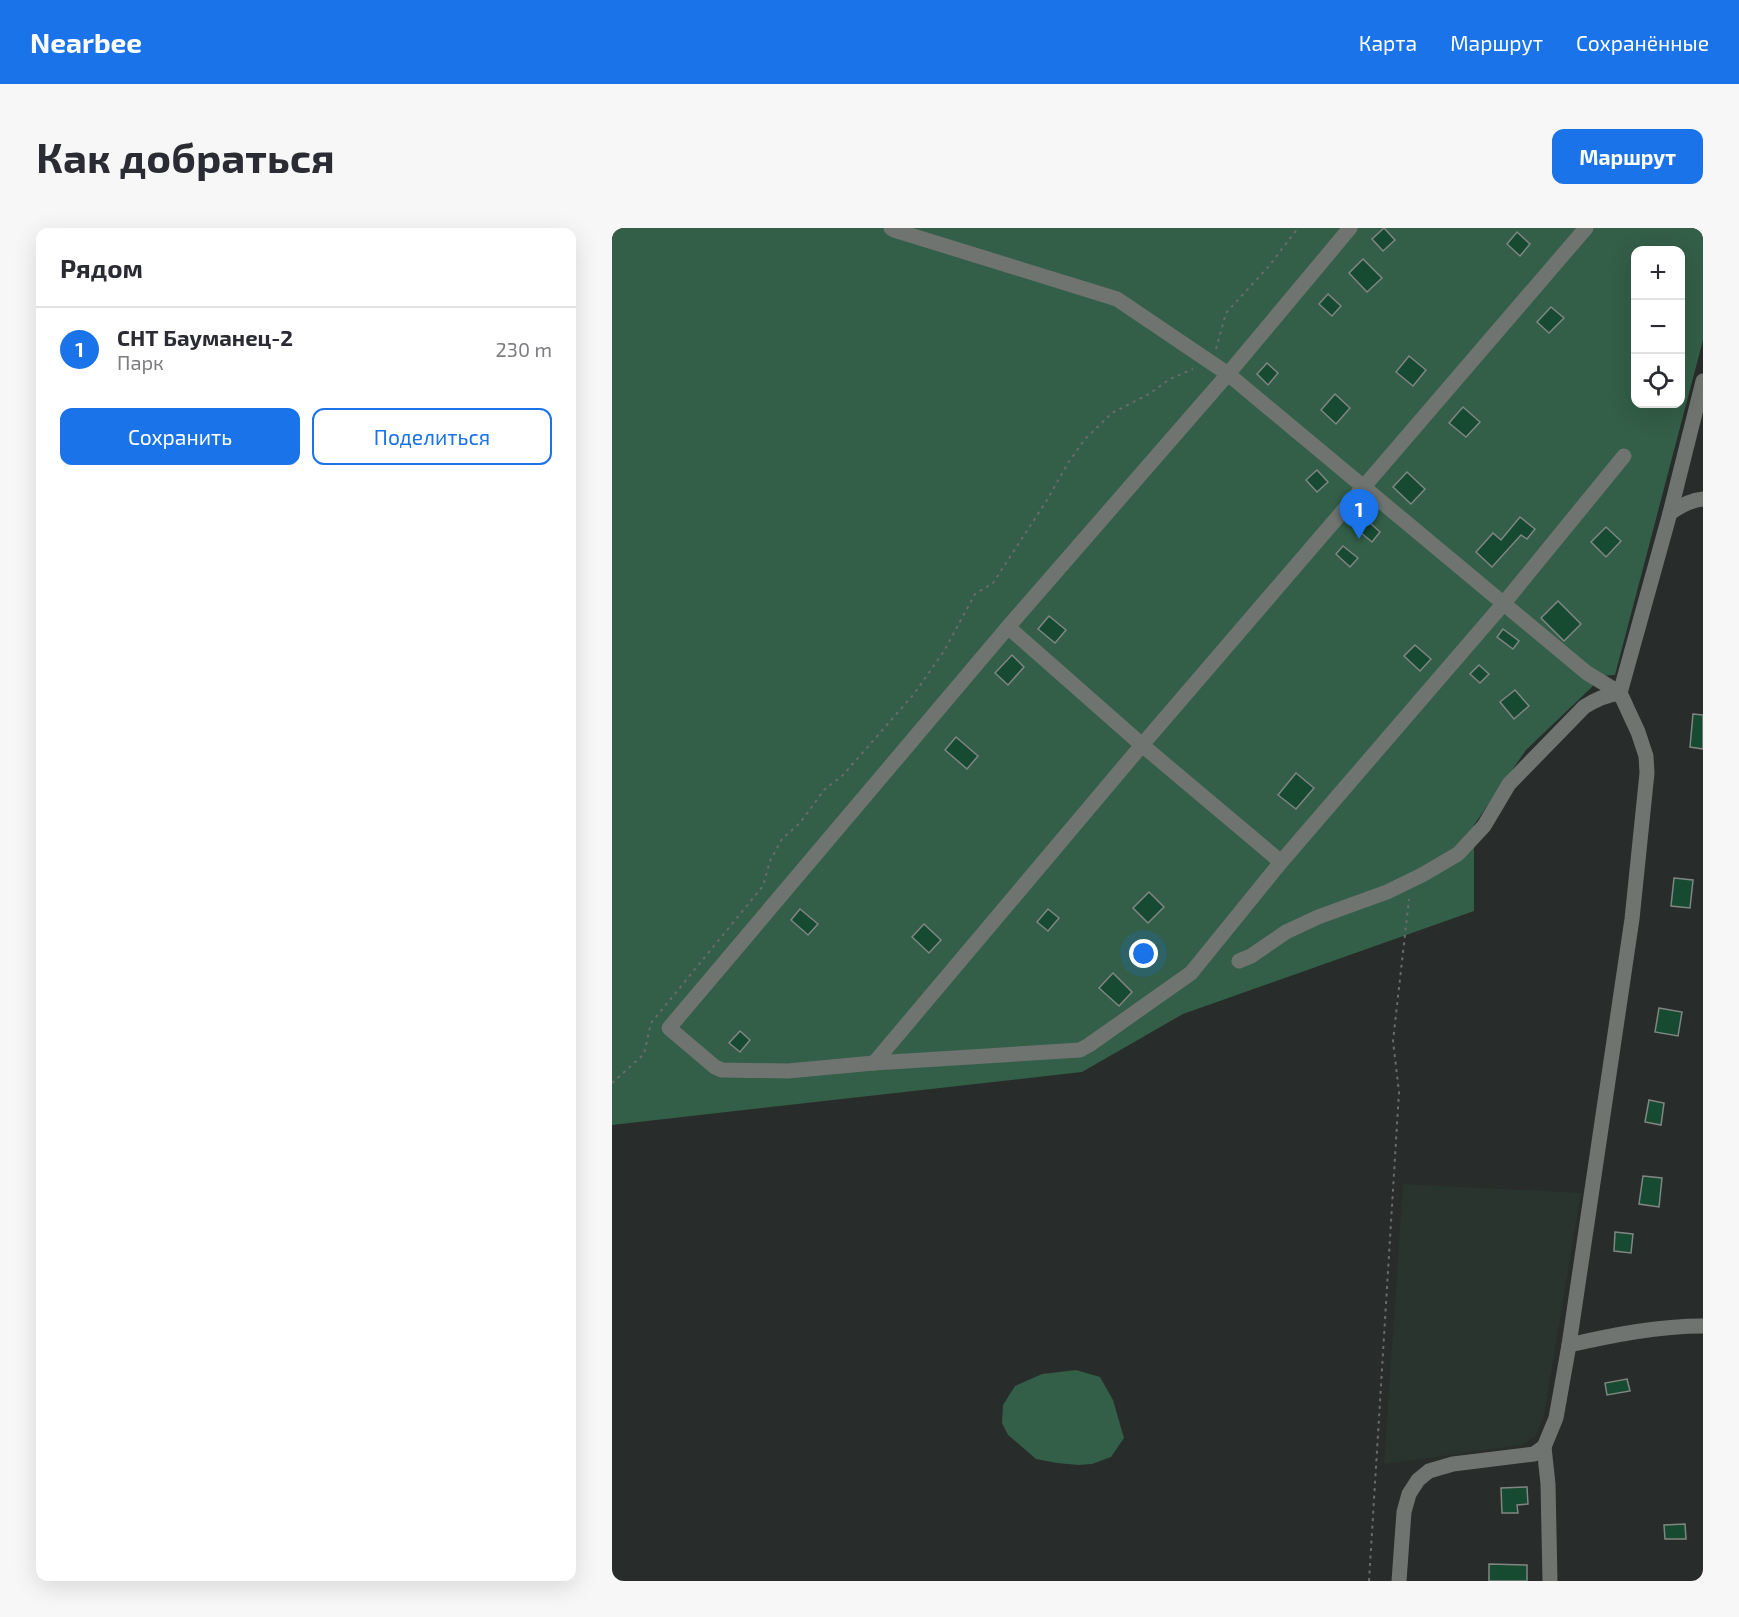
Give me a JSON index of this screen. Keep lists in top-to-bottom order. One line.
{"page":{"header":"Nearbee","nav":["Карта","Маршрут","Сохранённые"],"buttons":["Маршрут",["Сохранить","Поделиться"]],"title":"Как добраться","heading":"Рядом","map_buttons":["+","−"],"list":[{"mark":"1","name":"СНТ Бауманец-2","note":"Парк","value":"230 m"}],"pins":"1"}}
